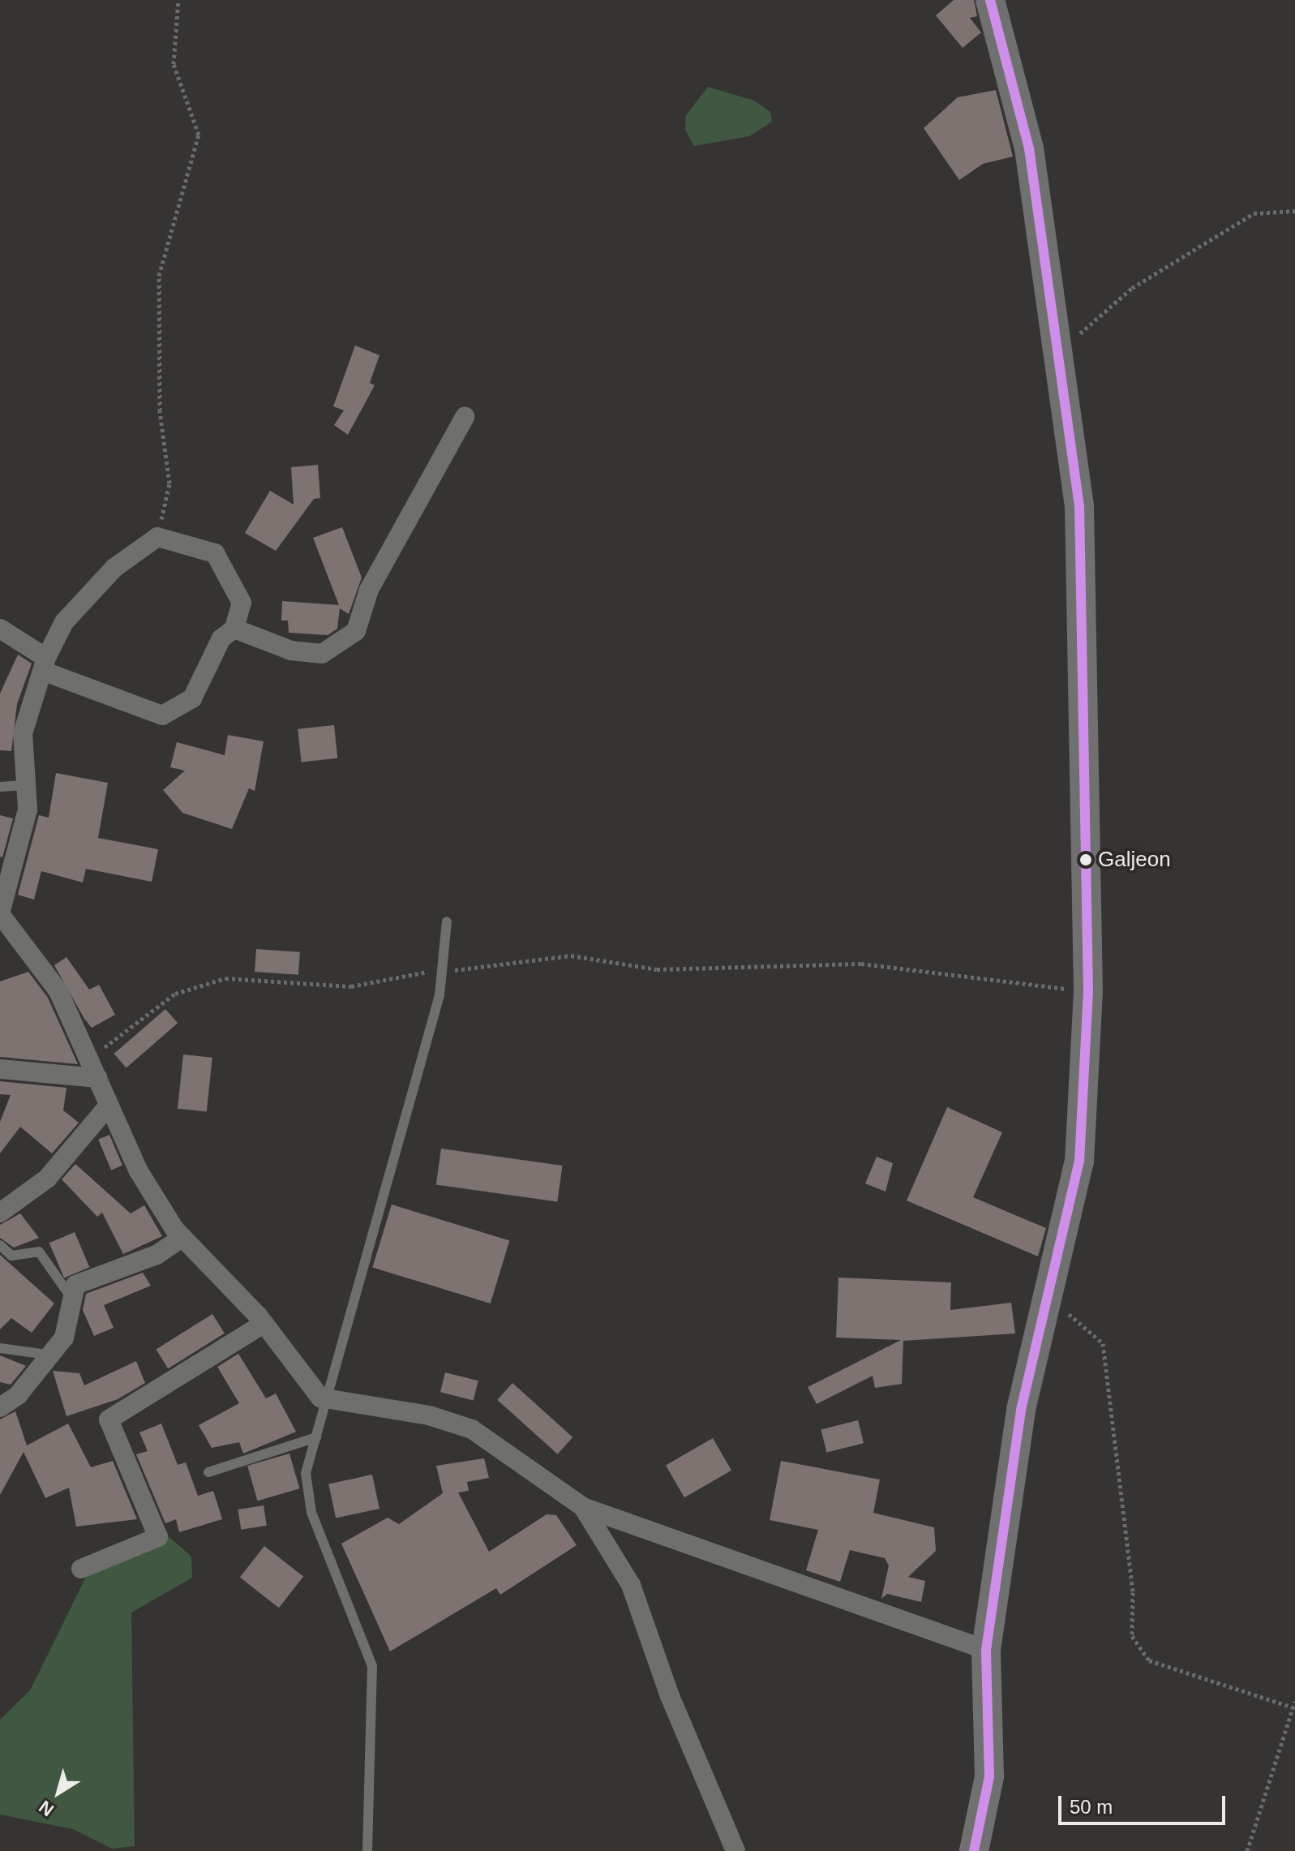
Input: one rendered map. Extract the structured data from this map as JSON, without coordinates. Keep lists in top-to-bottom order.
{
  "places": ["Galjeon"],
  "scale_bar": "50 m",
  "north": "bottom left"
}
